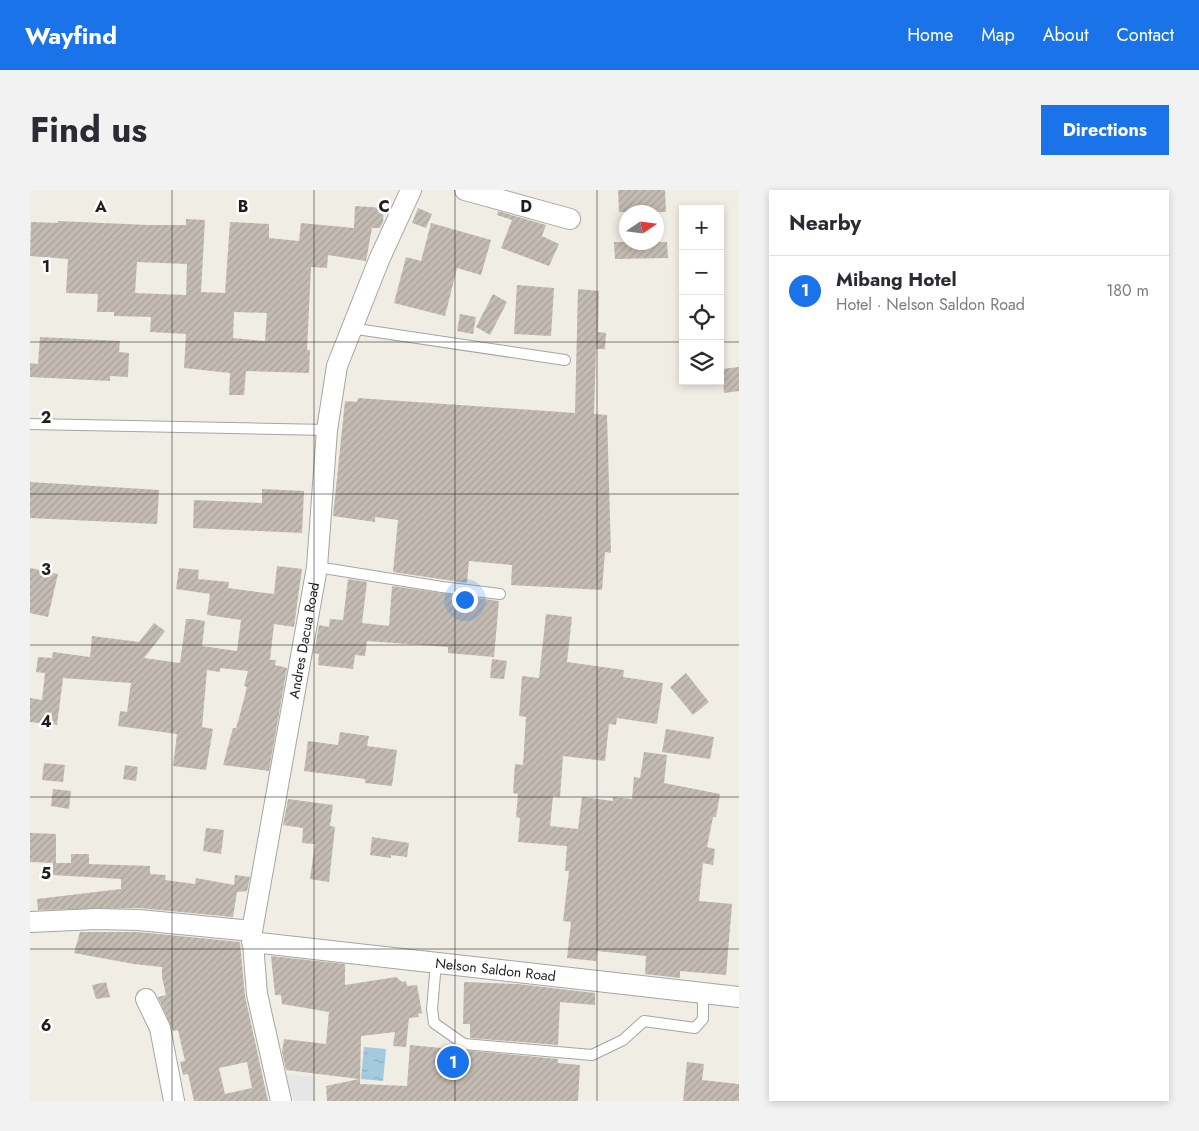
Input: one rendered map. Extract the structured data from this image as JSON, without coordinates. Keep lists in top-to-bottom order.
{
  "streets": {
    "street": ["Andres Dacua Road", "Nelson Saldon Road"]
  },
  "crossings": [
    ["Andres Dacua Road", "Nelson Saldon Road"]
  ],
  "north": "right",
  "page": {
    "header": "Wayfind",
    "nav": [
      "Home",
      "Map",
      "About",
      "Contact"
    ],
    "title": "Find us",
    "buttons": "Directions",
    "heading": "Nearby",
    "map_buttons": ["+", "−"],
    "list": [
      {
        "mark": "1",
        "name": "Mibang Hotel",
        "note": "Hotel · Nelson Saldon Road",
        "value": "180 m"
      }
    ],
    "pins": "1"
  },
  "grid": {
    "columns": [
      "A",
      "B",
      "C",
      "D"
    ],
    "rows": [
      "1",
      "2",
      "3",
      "4",
      "5",
      "6"
    ]
  }
}
